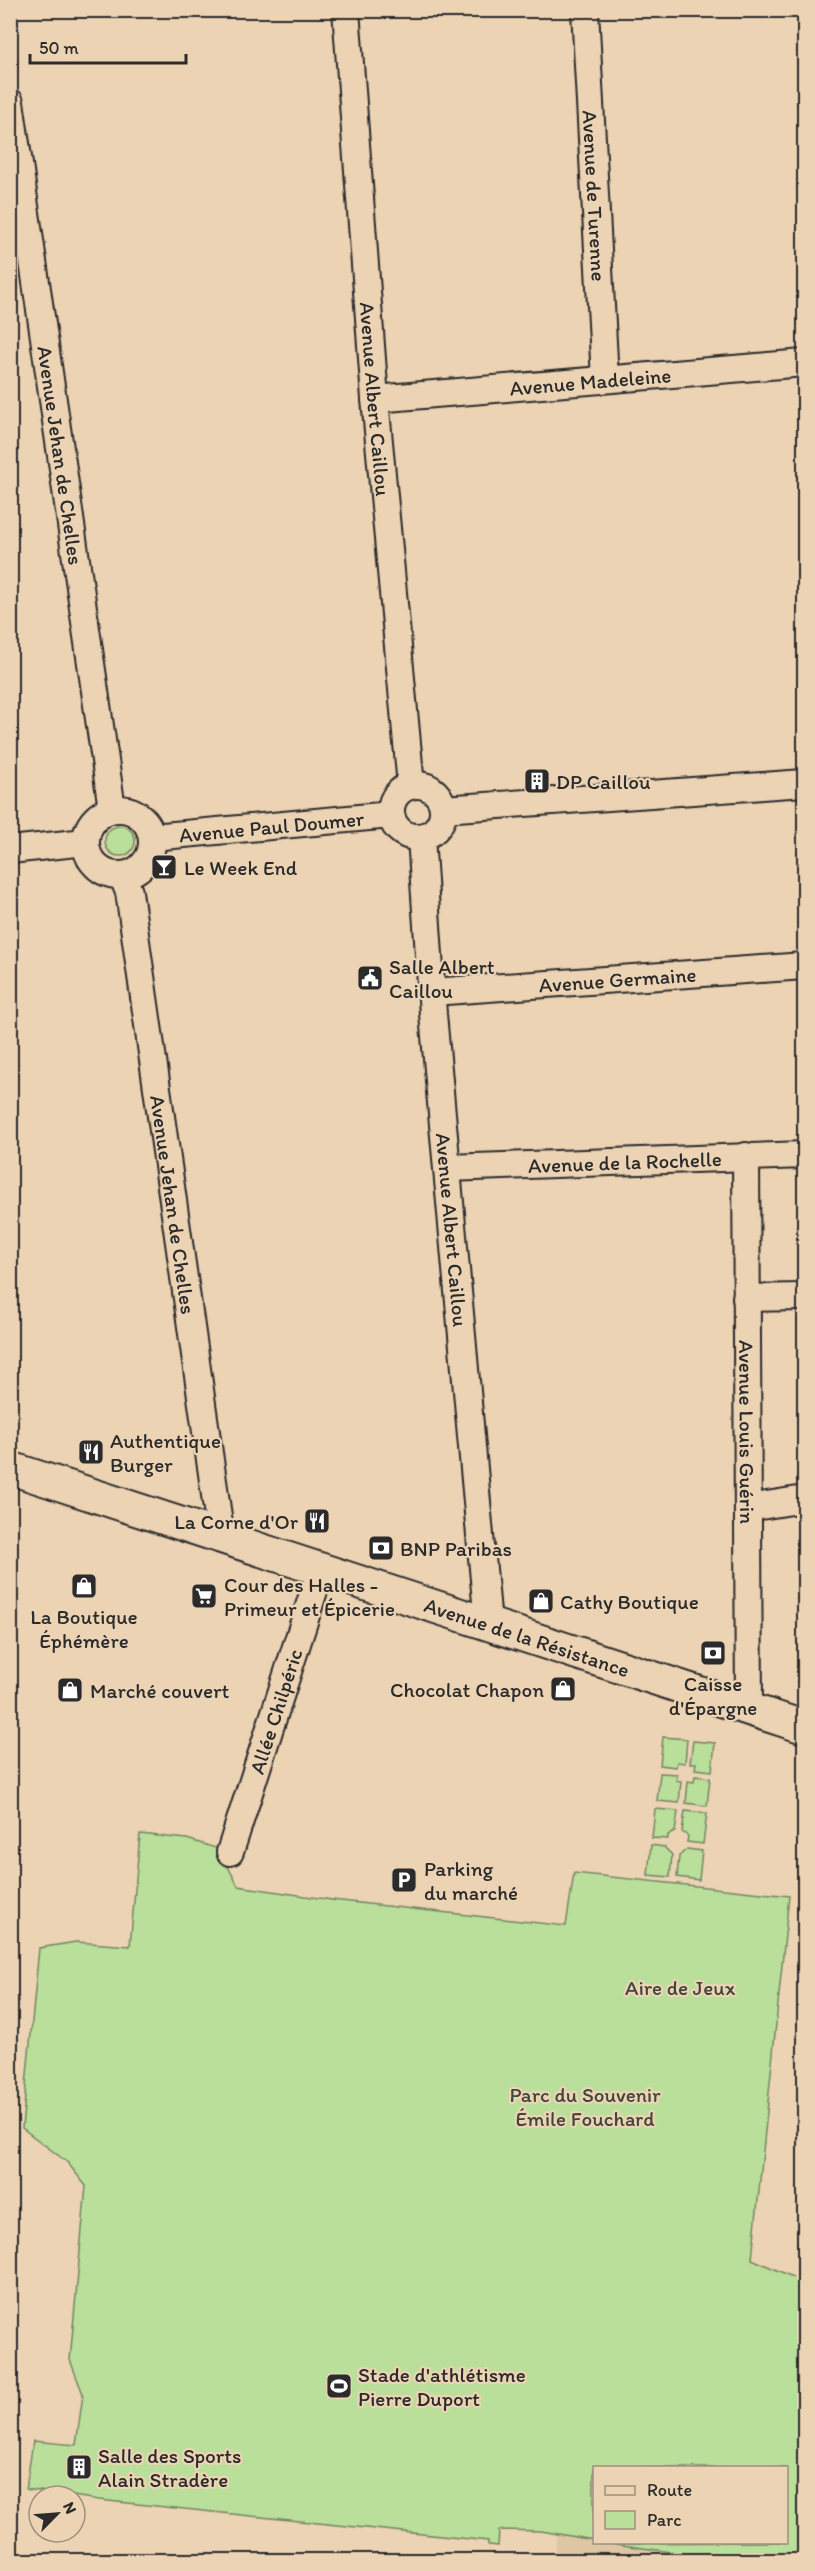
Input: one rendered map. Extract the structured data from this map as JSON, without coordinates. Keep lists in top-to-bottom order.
{
  "streets": {
    "street": [
      "Avenue de Turenne",
      "Avenue Madeleine",
      "Avenue Albert Caillou",
      "Avenue Jehan de Chelles",
      "Avenue Paul Doumer",
      "Avenue Germaine",
      "Avenue de la Rochelle",
      "Avenue Louis Guérin",
      "Avenue de la Résistance",
      "Allée Chilpéric"
    ]
  },
  "crossings": [
    ["Avenue de Turenne", "Avenue Madeleine"],
    ["Avenue Madeleine", "Avenue Albert Caillou"],
    ["Avenue Albert Caillou", "Avenue Paul Doumer"],
    ["Avenue Albert Caillou", "Avenue Germaine"],
    ["Avenue Albert Caillou", "Avenue de la Rochelle"],
    ["Avenue Albert Caillou", "Avenue de la Résistance"],
    ["Avenue Jehan de Chelles", "Avenue Paul Doumer"],
    ["Avenue Jehan de Chelles", "Avenue de la Résistance"],
    ["Avenue de la Rochelle", "Avenue Louis Guérin"],
    ["Avenue Louis Guérin", "Avenue de la Résistance"],
    ["Avenue de la Résistance", "Allée Chilpéric"]
  ],
  "parks": ["Aire de Jeux", "Parc du Souvenir Émile Fouchard"],
  "places": {
    "building": ["DP Caillou", "Salle des Sports Alain Stradère"],
    "bar": ["Le Week End"],
    "public building": ["Salle Albert Caillou"],
    "restaurant": ["Authentique Burger", "La Corne d'Or"],
    "bank": ["BNP Paribas", "Caisse d'Épargne"],
    "shop": [
      "La Boutique Éphémère",
      "Cathy Boutique",
      "Chocolat Chapon",
      "Marché couvert"
    ],
    "supermarket": ["Cour des Halles - Primeur et Épicerie"],
    "parking": ["Parking du marché"],
    "sports": ["Stade d'athlétisme Pierre Duport"]
  },
  "legend": ["Route", "Parc"],
  "scale_bar": "50 m",
  "north": "top right"
}
